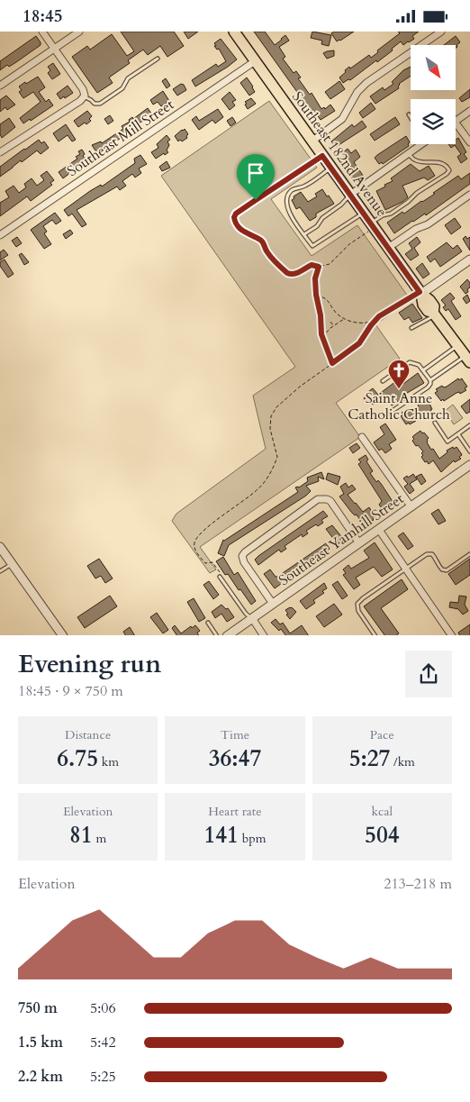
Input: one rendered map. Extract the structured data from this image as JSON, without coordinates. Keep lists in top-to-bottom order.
{
  "streets": {
    "main road": ["Southeast 182nd Avenue"],
    "street": ["Southeast Mill Street", "Southeast Yamhill Street"]
  },
  "crossings": [
    ["Southeast Mill Street", "Southeast 182nd Avenue"]
  ],
  "places": {
    "church": ["Saint Anne Catholic Church"]
  },
  "north": "bottom right",
  "page": {
    "status": "18:45",
    "heading": ["Evening run", "18:45 · 9 × 750 m"],
    "stats": [
      ["Distance", "6.75 km"],
      ["Time", "36:47"],
      ["Pace", "5:27 /km"],
      ["Elevation", "81 m"],
      ["Heart rate", "141 bpm"],
      ["kcal", "504"]
    ],
    "chart": ["Elevation", "213–218 m"],
    "list": [
      {
        "name": "750 m",
        "note": "5:06"
      },
      {
        "name": "1.5 km",
        "note": "5:42"
      },
      {
        "name": "2.2 km",
        "note": "5:25"
      }
    ]
  }
}
